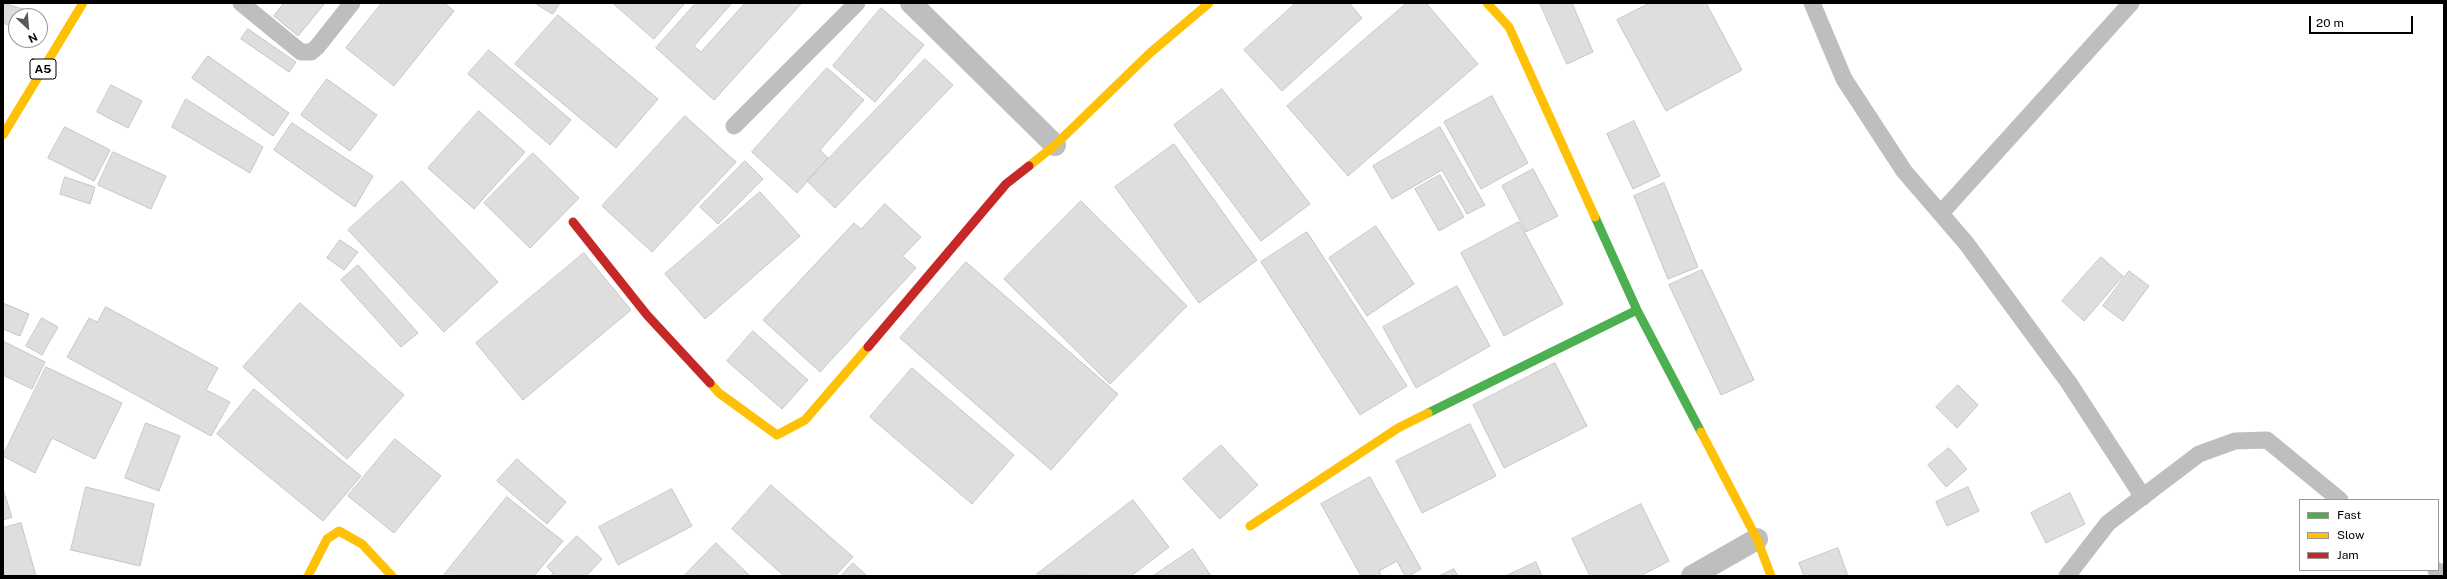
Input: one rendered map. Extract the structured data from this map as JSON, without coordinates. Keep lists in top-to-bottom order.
{
  "streets": {
    "main road": ["A5"]
  },
  "legend": ["Fast", "Slow", "Jam"],
  "scale_bar": "20 m",
  "north": "bottom right"
}
